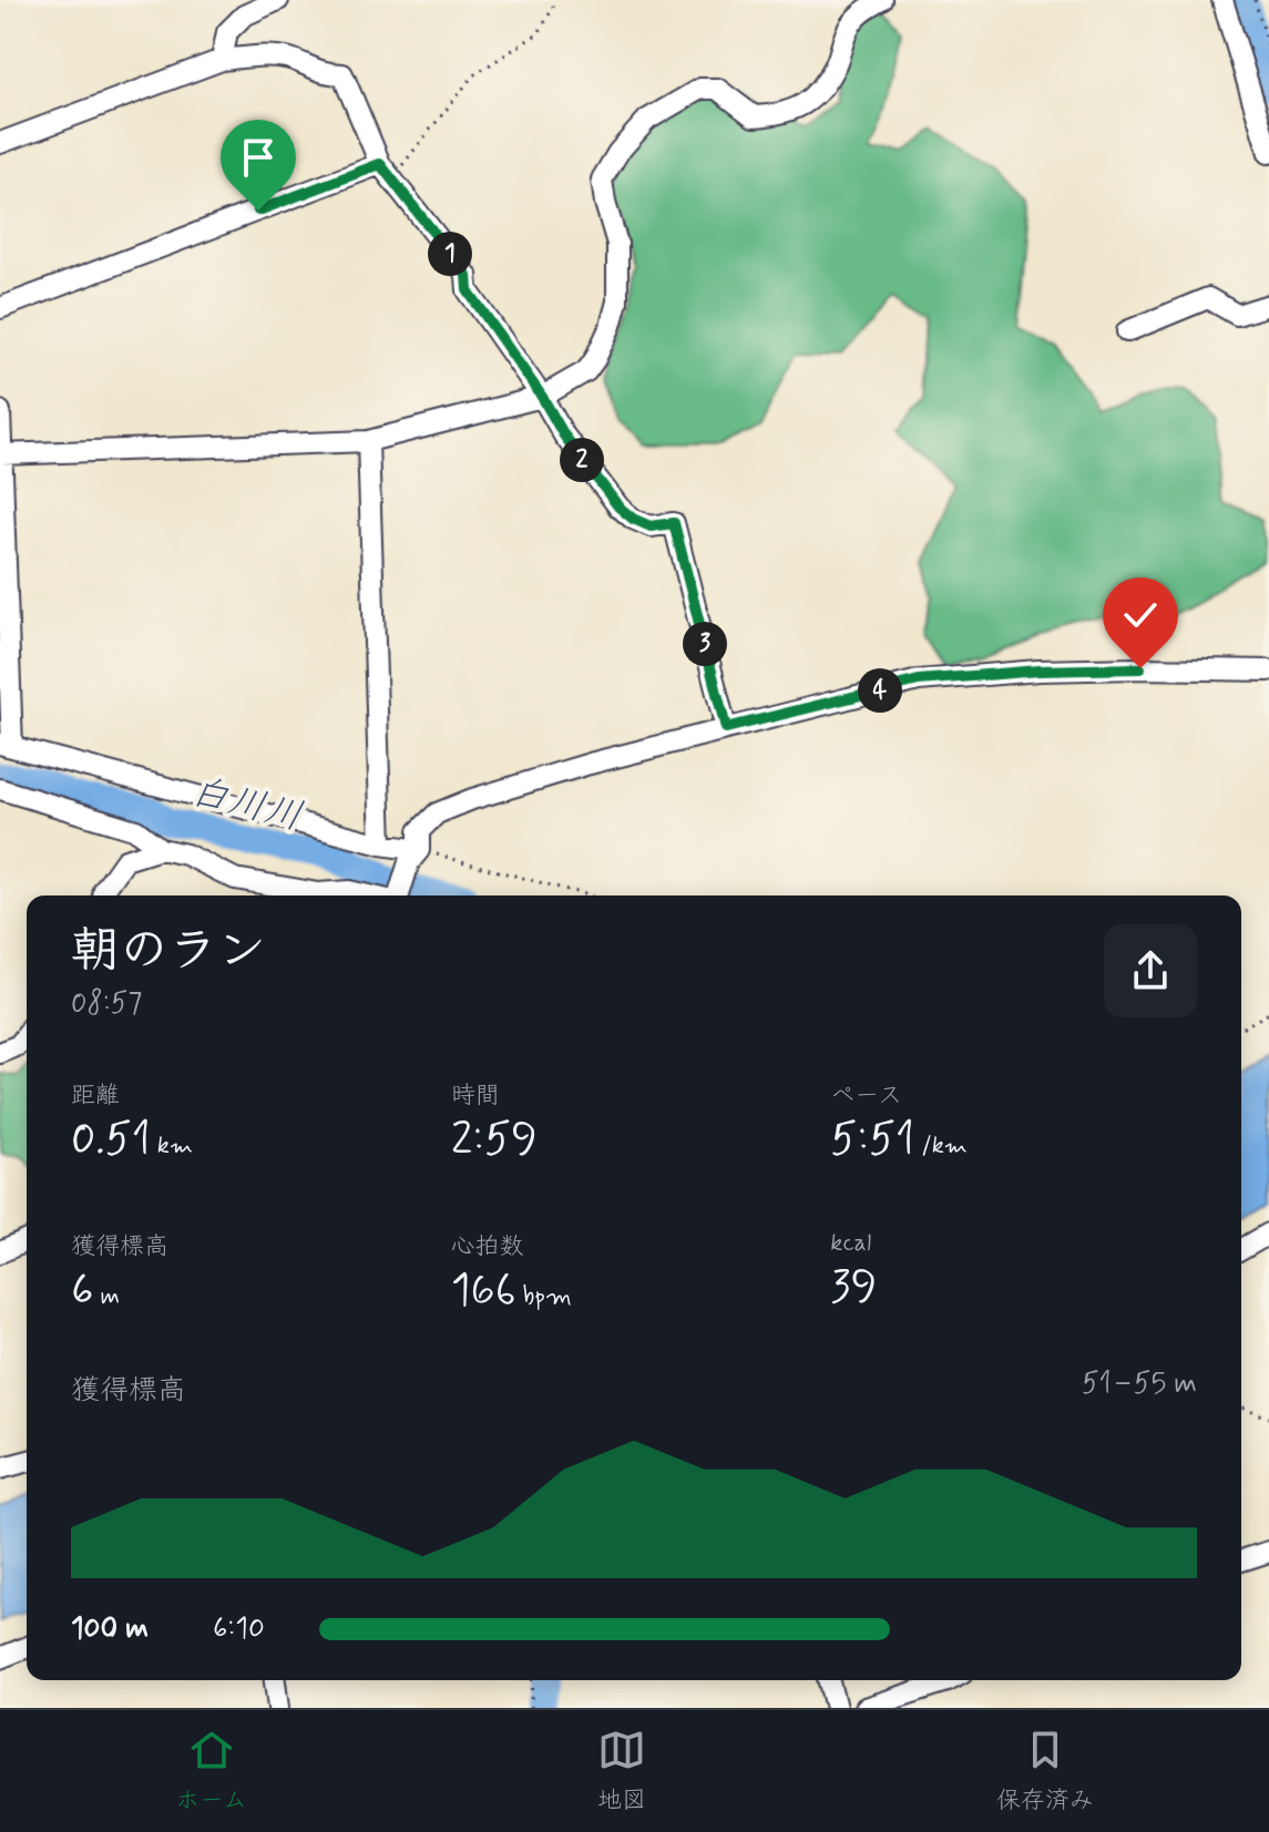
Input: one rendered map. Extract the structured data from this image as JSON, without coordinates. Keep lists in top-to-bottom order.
{
  "water": ["白川川"],
  "page": {
    "pins": [
      "1",
      "2",
      "3",
      "4"
    ],
    "heading": ["朝のラン", "08:57"],
    "stats": [
      ["距離", "0.51 km"],
      ["時間", "2:59"],
      ["ペース", "5:51 /km"],
      ["獲得標高", "6 m"],
      ["心拍数", "166 bpm"],
      ["kcal", "39"]
    ],
    "chart": ["獲得標高", "51–55 m"],
    "list": [
      {
        "name": "100 m",
        "note": "6:10"
      }
    ],
    "tabs": ["ホーム", "地図", "保存済み"]
  }
}
